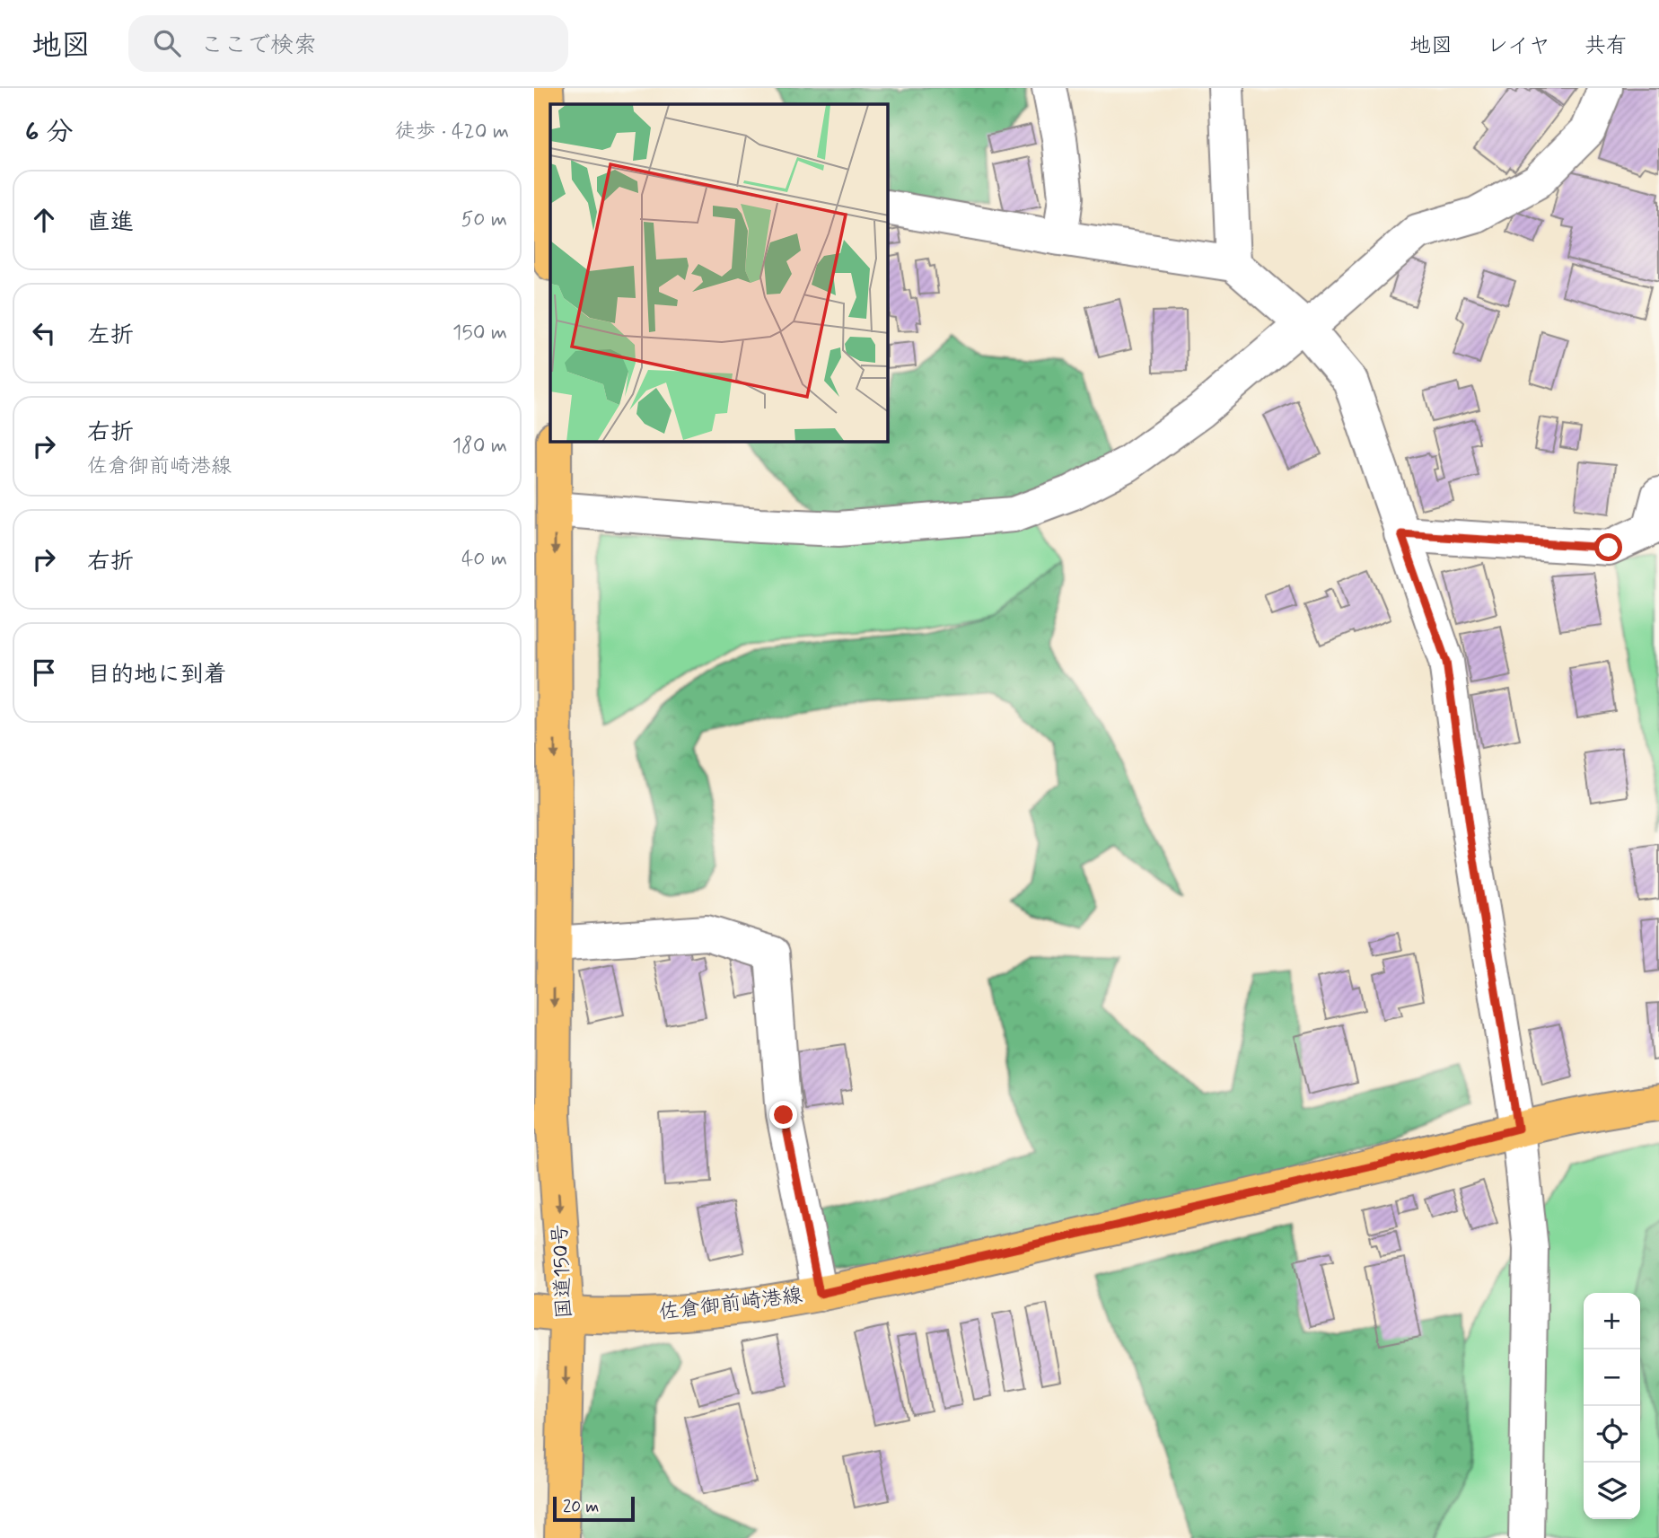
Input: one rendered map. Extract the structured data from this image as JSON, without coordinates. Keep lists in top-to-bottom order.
{
  "streets": {
    "main road": ["国道150号", "佐倉御前崎港線"]
  },
  "crossings": [
    ["国道150号", "佐倉御前崎港線"]
  ],
  "one_way": ["国道150号"],
  "scale_bar": "20 m",
  "page": {
    "header": "地図",
    "search": "ここで検索",
    "nav": ["地図", "レイヤ", "共有"],
    "heading": ["6 分", "徒歩 · 420 m"],
    "list": [
      ["直進", "50 m"],
      ["左折", "150 m"],
      ["右折", "佐倉御前崎港線", "180 m"],
      ["右折", "40 m"],
      "目的地に到着"
    ],
    "map_buttons": ["+", "−"],
    "scale": "20 m"
  }
}
